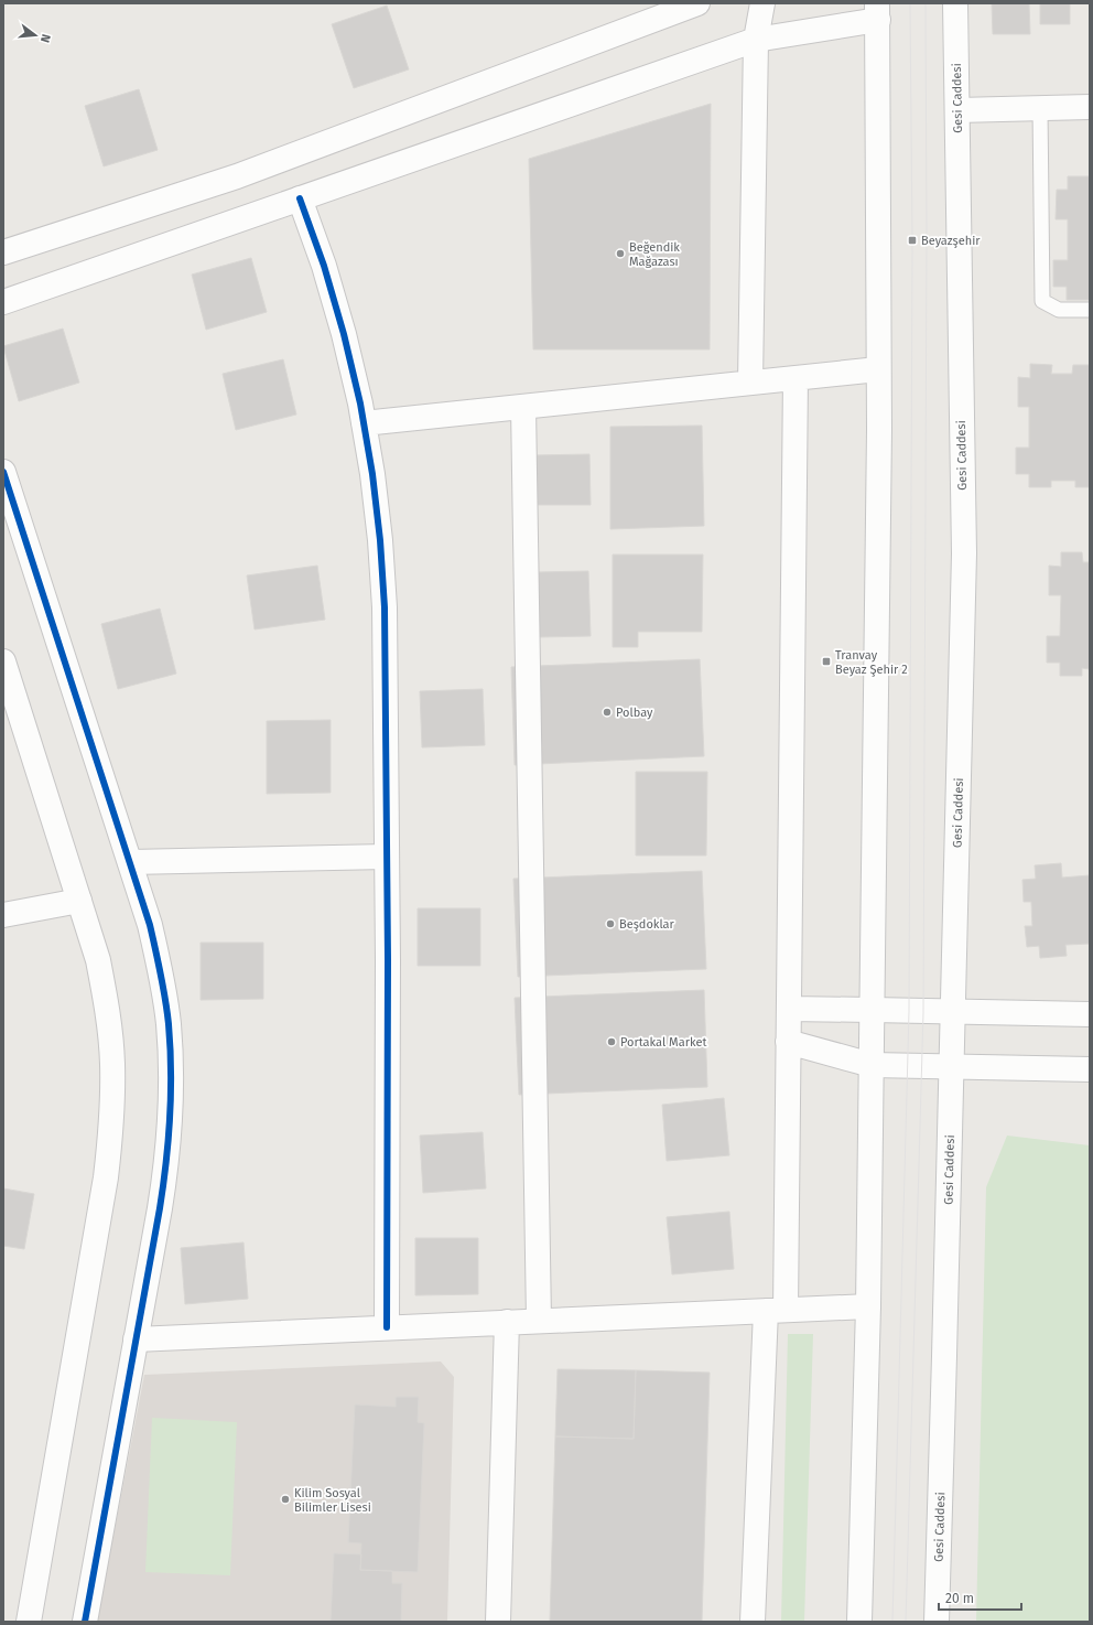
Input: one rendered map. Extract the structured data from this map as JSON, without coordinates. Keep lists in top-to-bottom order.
{
  "streets": {
    "street": ["Gesi Caddesi"]
  },
  "places": {
    "transit": ["Beyazşehir", "Tranvay Beyaz Şehir 2"],
    "other": [
      "Beğendik Mağazası",
      "Polbay",
      "Beşdoklar",
      "Portakal Market",
      "Kilim Sosyal Bilimler Lisesi"
    ]
  },
  "scale_bar": "20 m",
  "north": "right"
}
